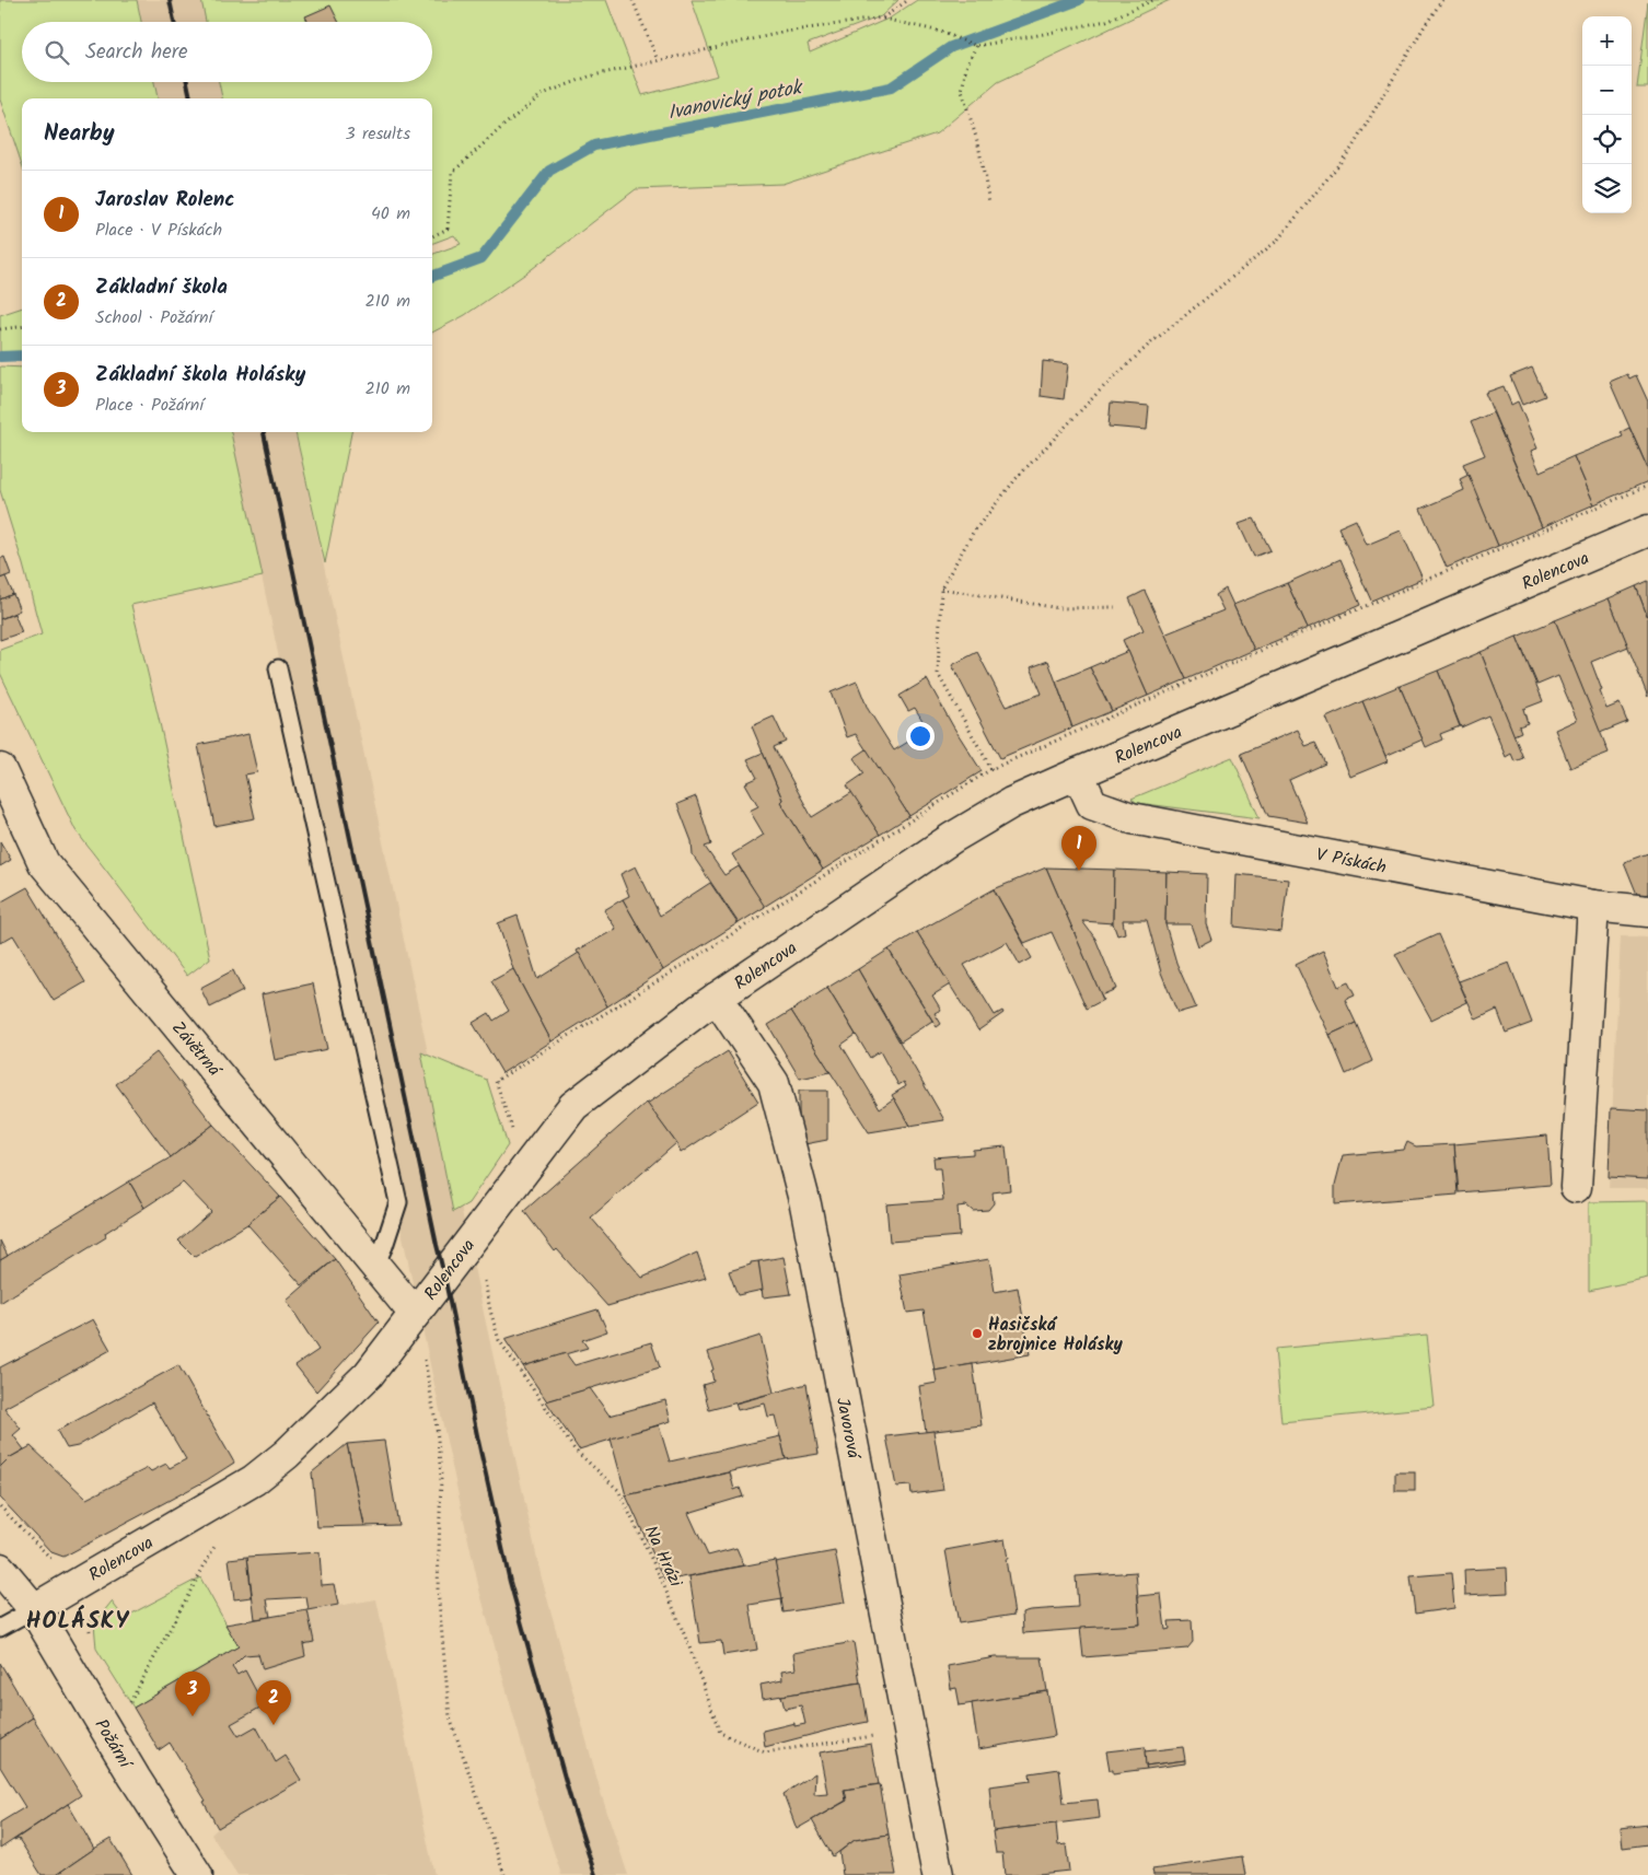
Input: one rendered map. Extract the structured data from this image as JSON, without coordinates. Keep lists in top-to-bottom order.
{
  "streets": {
    "street": [
      "Rolencova",
      "V Pískách",
      "Závětrná",
      "Javorová",
      "Požární"
    ],
    "path": ["Na Hrázi"]
  },
  "crossings": [
    ["Rolencova", "V Pískách"],
    ["Rolencova", "Závětrná"],
    ["Rolencova", "Javorová"],
    ["Rolencova", "Na Hrázi"],
    ["Rolencova", "Požární"],
    ["Javorová", "Na Hrázi"]
  ],
  "districts": ["HOLÁSKY"],
  "water": ["Ivanovický potok"],
  "places": ["Hasičská zbrojnice Holásky"],
  "page": {
    "map_buttons": ["+", "−"],
    "search": "Search here",
    "heading": ["Nearby", "3 results"],
    "list": [
      {
        "mark": "1",
        "name": "Jaroslav Rolenc",
        "note": "Place · V Pískách",
        "value": "40 m"
      },
      {
        "mark": "2",
        "name": "Základní škola",
        "note": "School · Požární",
        "value": "210 m"
      },
      {
        "mark": "3",
        "name": "Základní škola Holásky",
        "note": "Place · Požární",
        "value": "210 m"
      }
    ],
    "pins": ["1", "3", "2"]
  }
}
